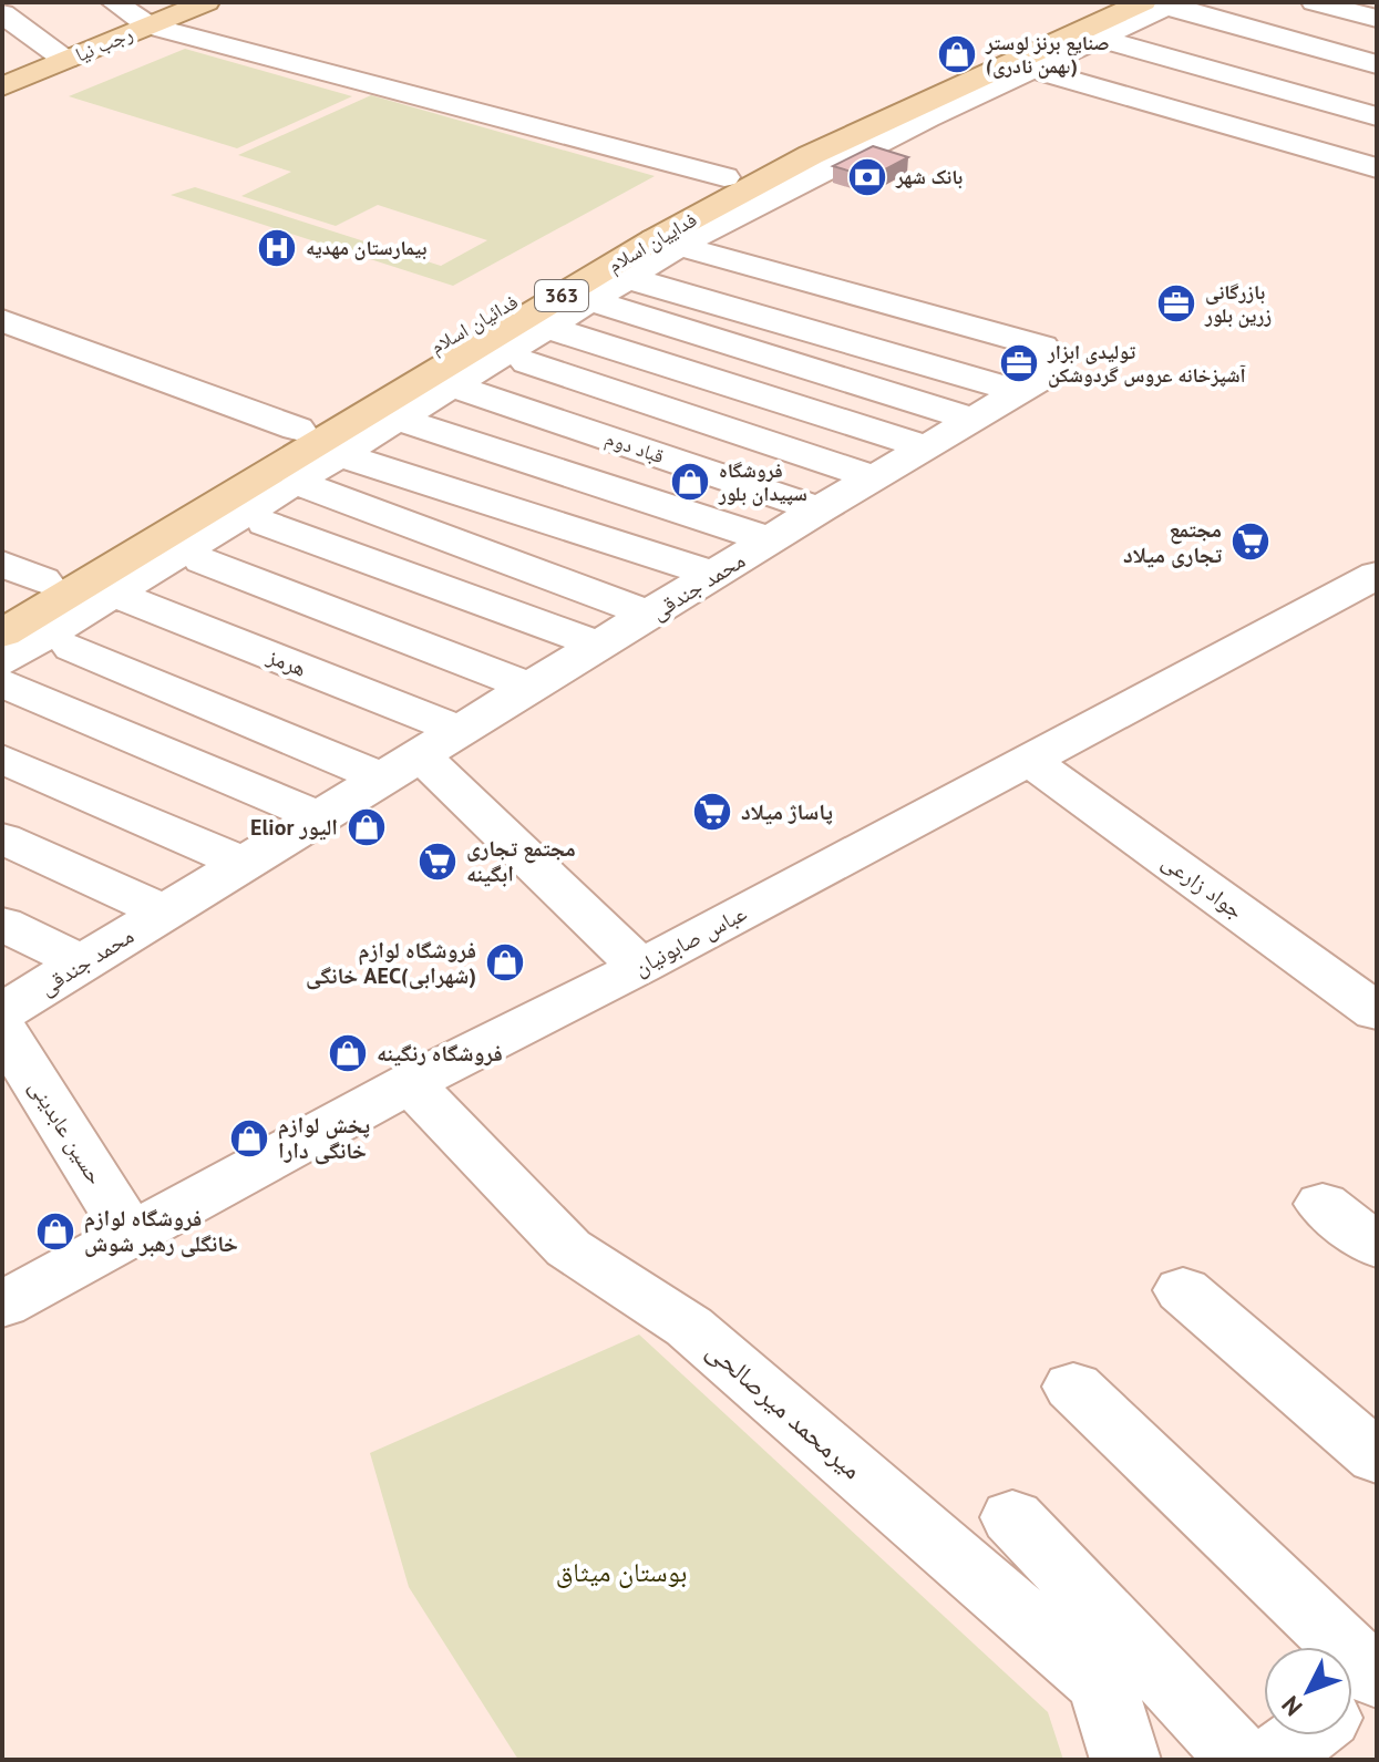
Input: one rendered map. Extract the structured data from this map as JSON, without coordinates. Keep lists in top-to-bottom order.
{
  "streets": {
    "main road": [
      "رجب نیا",
      "فداییان اسلام",
      "363",
      "فدائیان اسلام"
    ],
    "street": [
      "قباد دوم",
      "محمد جندقی",
      "هرمز",
      "جواد زارعی",
      "عباس صابونیان",
      "حسین عابدینی",
      "میرمحمد میرصالحی"
    ]
  },
  "crossings": [
    ["فداییان اسلام", "محمد جندقی"],
    ["قباد دوم", "محمد جندقی"],
    ["محمد جندقی", "هرمز"],
    ["جواد زارعی", "عباس صابونیان"],
    ["عباس صابونیان", "حسین عابدینی"],
    ["عباس صابونیان", "میرمحمد میرصالحی"]
  ],
  "parks": ["بوستان میثاق"],
  "places": {
    "shop": [
      "صنایع برنز لوستر (بهمن نادری)",
      "فروشگاه سپیدان بلور",
      "Elior الیور",
      "فروشگاه‌ لوازم خانگی AEC(شهرابی)",
      "فروشگاه رنگینه",
      "پخش لوازم خانگی دارا",
      "فروشگاه لوازم خانگلی رهبر شوش"
    ],
    "bank": ["بانک شهر"],
    "hospital": ["بیمارستان مهدیه"],
    "office": ["بازرگانی زرین بلور", "تولیدی ابزار آشپزخانه عروس گردوشکن"],
    "supermarket": ["مجتمع تجاری میلاد", "پاساژ میلاد", "مجتمع تجاری ابگینه"]
  },
  "north": "bottom left"
}
